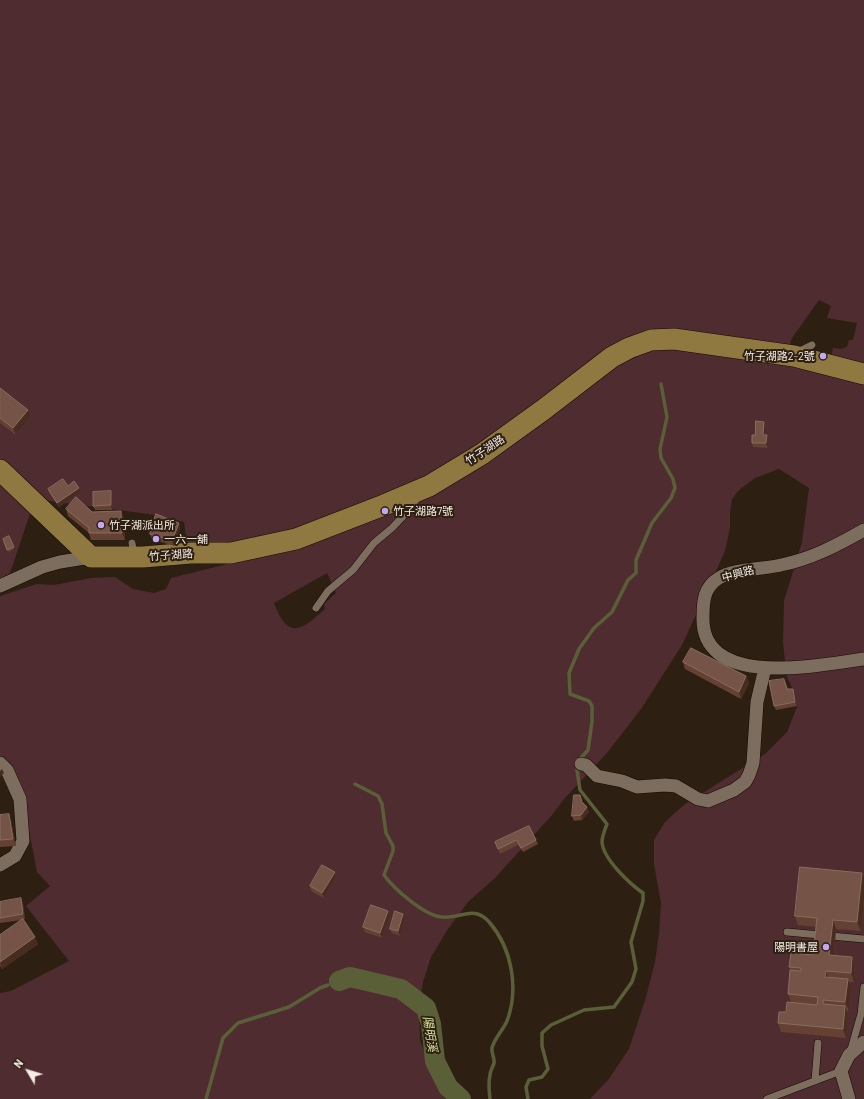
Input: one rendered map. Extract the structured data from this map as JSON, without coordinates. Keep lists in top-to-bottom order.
{
  "streets": {
    "main road": ["竹子湖路"],
    "street": ["中興路"]
  },
  "water": ["陽明溪"],
  "places": [
    "竹子湖路2-2號",
    "竹子湖路7號",
    "竹子湖派出所",
    "一六一舖",
    "陽明書屋"
  ],
  "north": "top left"
}
